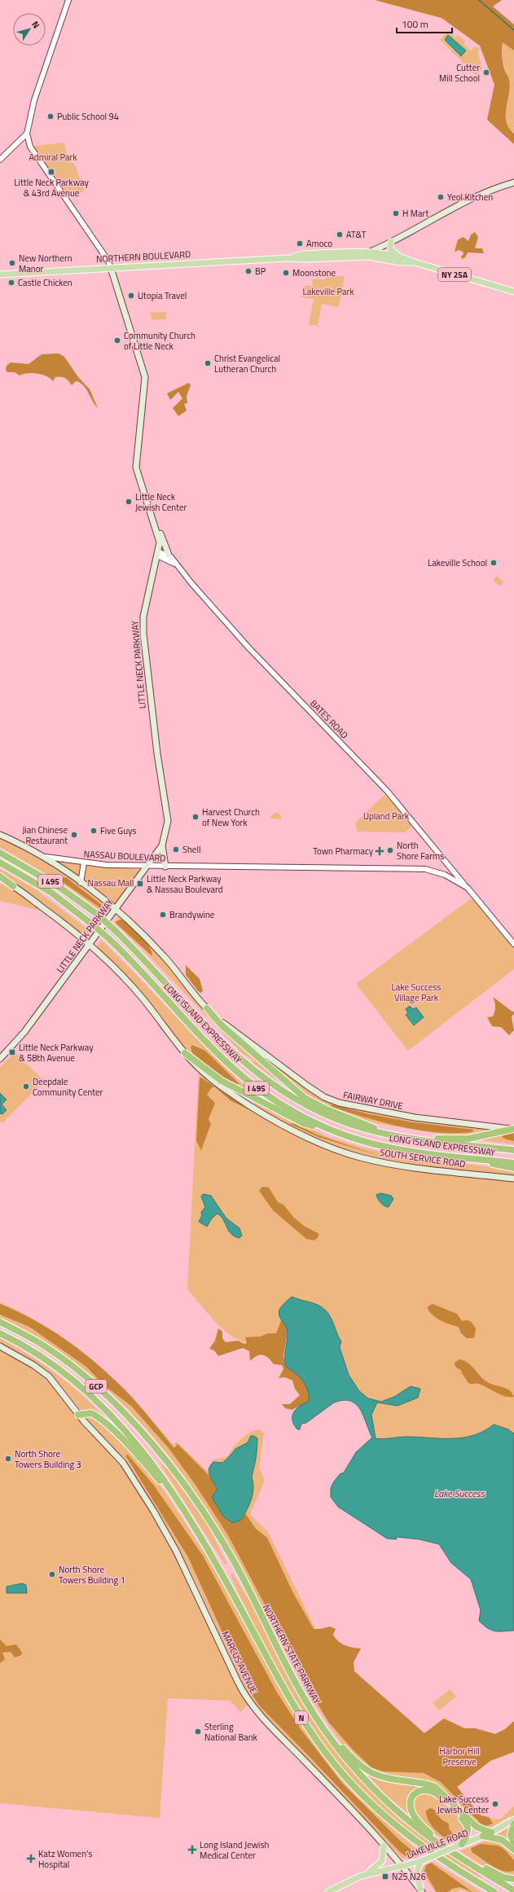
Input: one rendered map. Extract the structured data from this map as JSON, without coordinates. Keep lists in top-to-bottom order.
{
  "streets": {
    "highway": [
      "I 495",
      "LONG ISLAND EXPRESSWAY",
      "GCP",
      "NORTHERN STATE PARKWAY",
      "N"
    ],
    "main road": [
      "NORTHERN BOULEVARD",
      "NY 25A",
      "LITTLE NECK PARKWAY",
      "FAIRWAY DRIVE",
      "SOUTH SERVICE ROAD",
      "MARCUS AVENUE",
      "LAKEVILLE ROAD"
    ],
    "street": ["BATES ROAD", "NASSAU BOULEVARD"]
  },
  "crossings": [
    ["NORTHERN BOULEVARD", "LITTLE NECK PARKWAY"],
    ["LITTLE NECK PARKWAY", "BATES ROAD"],
    ["LITTLE NECK PARKWAY", "NASSAU BOULEVARD"],
    ["LITTLE NECK PARKWAY", "FAIRWAY DRIVE"],
    ["LITTLE NECK PARKWAY", "SOUTH SERVICE ROAD"],
    ["BATES ROAD", "NASSAU BOULEVARD"],
    ["NASSAU BOULEVARD", "FAIRWAY DRIVE"],
    ["GCP", "NORTHERN STATE PARKWAY"],
    ["GCP", "N"],
    ["MARCUS AVENUE", "LAKEVILLE ROAD"]
  ],
  "water": ["Lake Success"],
  "parks": [
    "Admiral Park",
    "Lakeville Park",
    "Upland Park",
    "Nassau Mall",
    "Lake Success Village Park",
    "Harbor Hill Preserve"
  ],
  "places": {
    "other": [
      "Cutter Mill School",
      "Public School 94",
      "Yeol Kitchen",
      "H Mart",
      "AT&T",
      "Amoco",
      "New Northern Manor",
      "BP",
      "Moonstone",
      "Castle Chicken",
      "Utopia Travel",
      "Community Church of Little Neck",
      "Christ Evangelical Lutheran Church",
      "Little Neck Jewish Center",
      "Lakeville School",
      "Harvest Church of New York",
      "Five Guys",
      "Jian Chinese Restaurant",
      "Shell",
      "North Shore Farms",
      "Brandywine",
      "Deepdale Community Center",
      "North Shore Towers Building 3",
      "North Shore Towers Building 1",
      "Sterling National Bank",
      "Lake Success Jewish Center"
    ],
    "transit": [
      "Little Neck Parkway & 43rd Avenue",
      "Little Neck Parkway & Nassau Boulevard",
      "Little Neck Parkway & 58th Avenue",
      "N25 N26"
    ],
    "health": ["Town Pharmacy", "Long Island Jewish Medical Center", "Katz Women's Hospital"]
  },
  "scale_bar": "100 m",
  "north": "top right"
}
